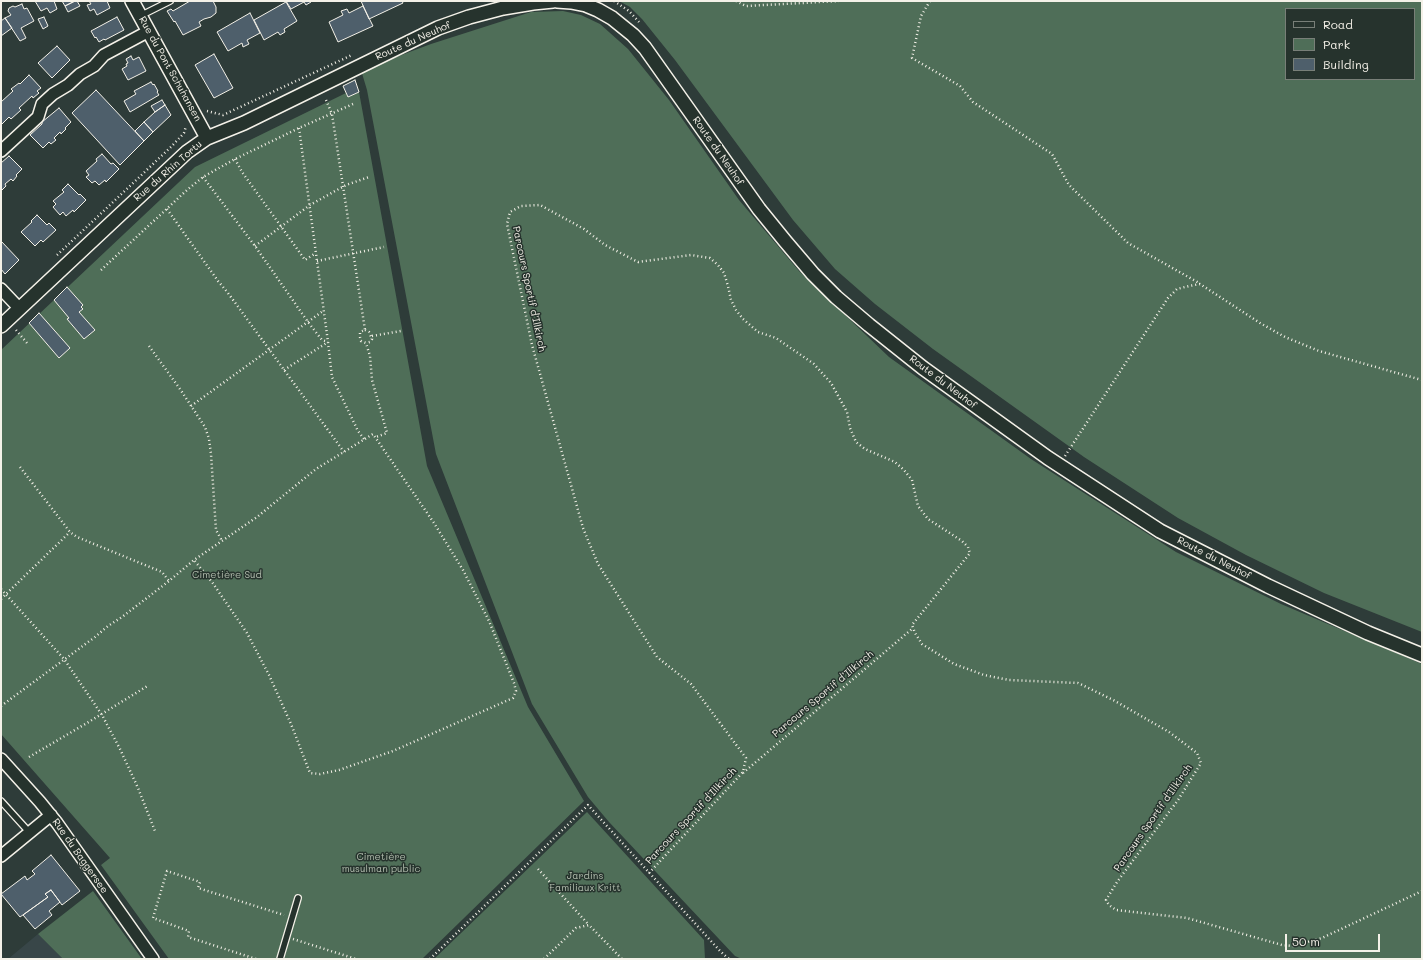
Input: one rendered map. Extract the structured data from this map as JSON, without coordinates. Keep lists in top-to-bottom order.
{
  "streets": {
    "street": [
      "Route du Neuhof",
      "Rue du Pont Schuhansen",
      "Rue du Rhin Tortu",
      "Rue du Baggersee"
    ],
    "path": ["Parcours Sportif d'Illkirch", "Parcours Sportif d’Illkirch"]
  },
  "crossings": [
    ["Route du Neuhof", "Rue du Rhin Tortu"],
    ["Rue du Pont Schuhansen", "Rue du Rhin Tortu"],
    ["Parcours Sportif d'Illkirch", "Parcours Sportif d’Illkirch"]
  ],
  "parks": ["Cimetière Sud", "Cimetière musulman public", "Jardins Familiaux Kritt"],
  "legend": ["Road", "Park", "Building"],
  "scale_bar": "50 m"
}
